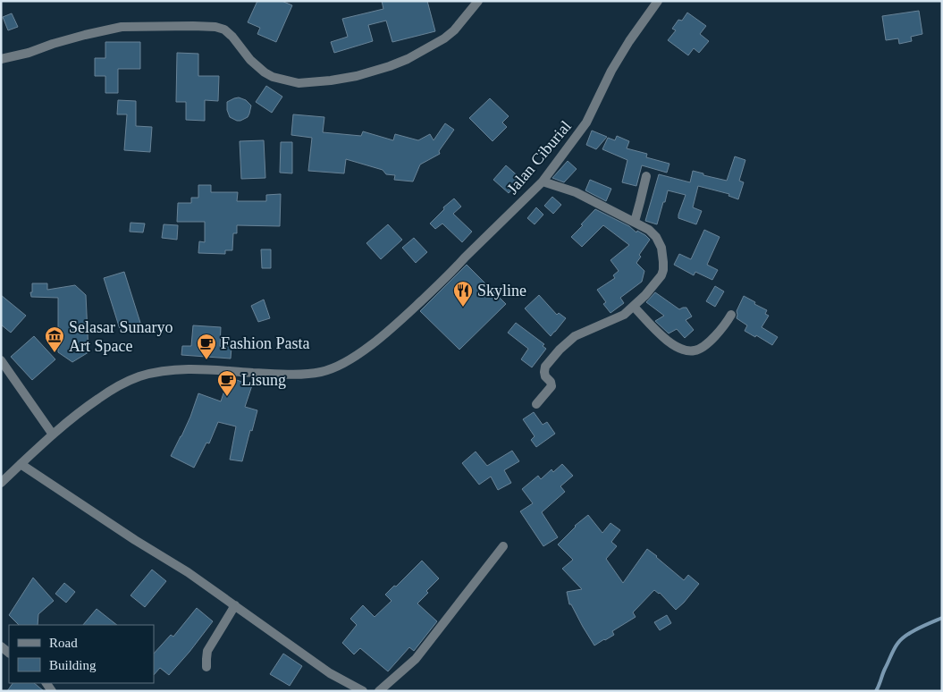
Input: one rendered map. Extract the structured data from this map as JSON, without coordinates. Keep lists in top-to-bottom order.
{
  "streets": {
    "street": ["Jalan Ciburial"]
  },
  "places": {
    "restaurant": ["Skyline"],
    "museum": ["Selasar Sunaryo Art Space"],
    "cafe": ["Fashion Pasta", "Lisung"]
  },
  "legend": ["Road", "Building"]
}
